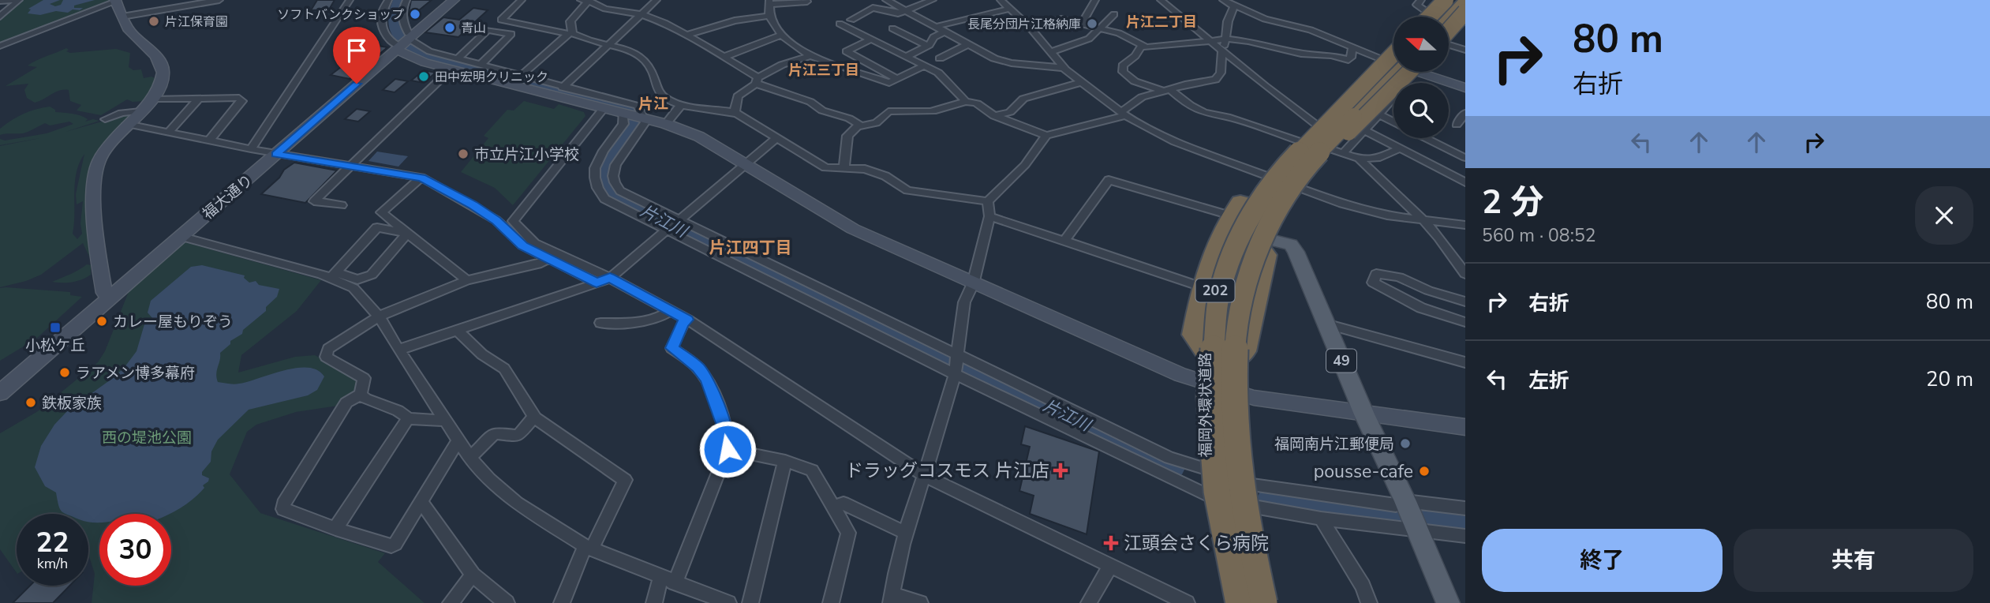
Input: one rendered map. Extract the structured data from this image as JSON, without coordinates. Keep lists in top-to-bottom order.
{
  "streets": {
    "highway": ["202", "福岡外環状道路"],
    "main road": ["49"],
    "street": ["福大通り"]
  },
  "crossings": [
    ["49", "福岡外環状道路"]
  ],
  "districts": [
    "片江二丁目",
    "片江三丁目",
    "片江",
    "片江四丁目"
  ],
  "water": ["片江川"],
  "parks": ["西の堤池公園"],
  "places": {
    "other": [
      "ソフトバンクショップ",
      "片江保育園",
      "長尾分団片江格納庫",
      "青山",
      "田中宏明クリニック",
      "市立片江小学校",
      "カレー屋もりぞう",
      "ラアメン博多幕府",
      "鉄板家族",
      "福岡南片江郵便局",
      "pousse-cafe"
    ],
    "transit": ["小松ケ丘"],
    "health": ["ドラッグコスモス 片江店", "江頭会さくら病院"]
  },
  "north": "left",
  "page": {
    "turn": ["80 m", "右折"],
    "heading": ["2 分", "560 m · 08:52"],
    "list": [
      {
        "name": "右折",
        "value": "80 m"
      },
      {
        "name": "左折",
        "value": "20 m"
      }
    ],
    "speed": "22 km/h",
    "limit": "30",
    "buttons": ["終了", "共有"]
  }
}
